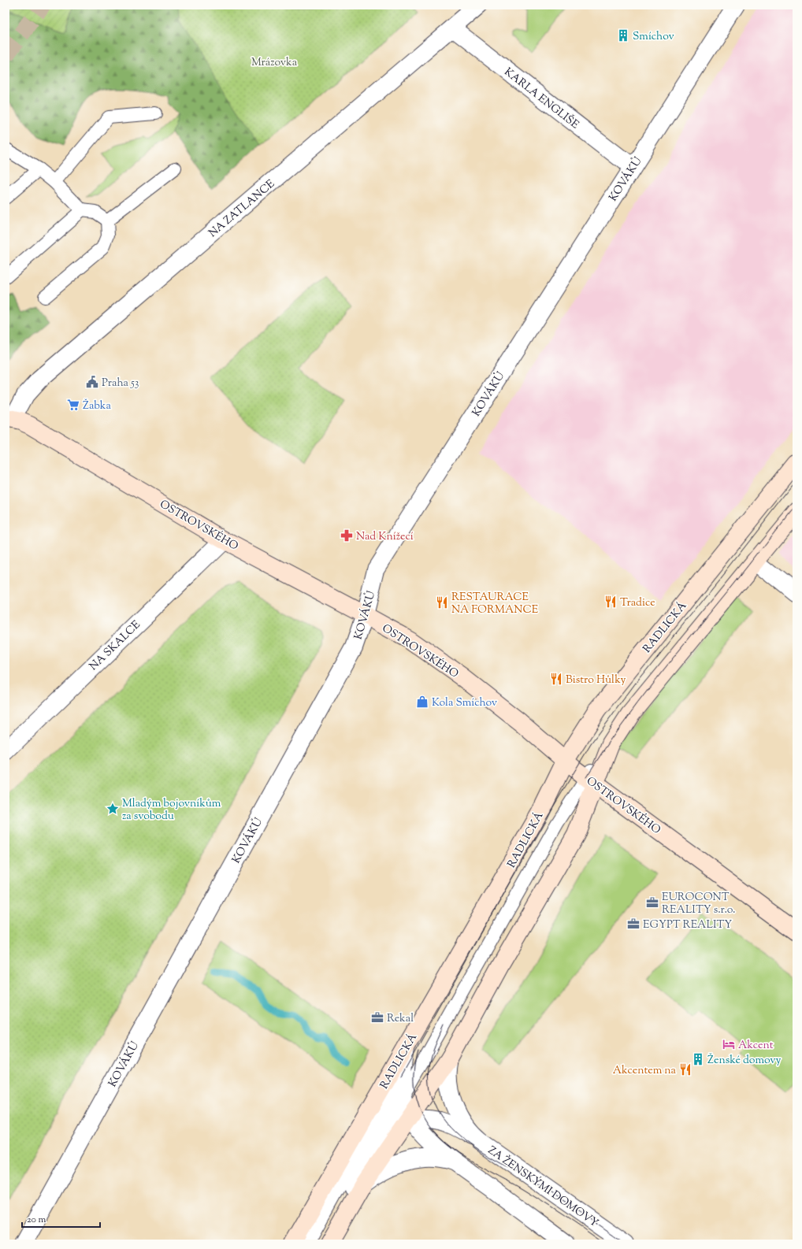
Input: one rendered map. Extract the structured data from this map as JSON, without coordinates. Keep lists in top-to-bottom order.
{
  "streets": {
    "main road": ["OSTROVSKÉHO", "RADLICKÁ"],
    "street": [
      "KARLA ENGLIŠE",
      "KOVÁKŮ",
      "NA ZATLANCE",
      "NA SKALCE",
      "ZA ŽENSKÝMI DOMOVY"
    ]
  },
  "crossings": [
    ["KARLA ENGLIŠE", "KOVÁKŮ"],
    ["KARLA ENGLIŠE", "NA ZATLANCE"],
    ["KOVÁKŮ", "OSTROVSKÉHO"],
    ["NA ZATLANCE", "OSTROVSKÉHO"],
    ["OSTROVSKÉHO", "RADLICKÁ"],
    ["OSTROVSKÉHO", "NA SKALCE"]
  ],
  "parks": ["Mrázovka"],
  "places": {
    "building": ["Smíchov", "Ženské domovy"],
    "public building": ["Praha 53"],
    "supermarket": ["Žabka"],
    "pharmacy": ["Nad Knížecí"],
    "restaurant": [
      "Tradice",
      "RESTAURACE NA FORMANCE",
      "Bistro Hůlky",
      "Akcentem na"
    ],
    "shop": ["Kola Smíchov"],
    "place": ["Mladým bojovníkům za svobodu"],
    "office": ["EUROCONT REALITY s.r.o.", "EGYPT REALITY", "Rekal"],
    "hotel": ["Akcent"]
  },
  "scale_bar": "20 m"
}
